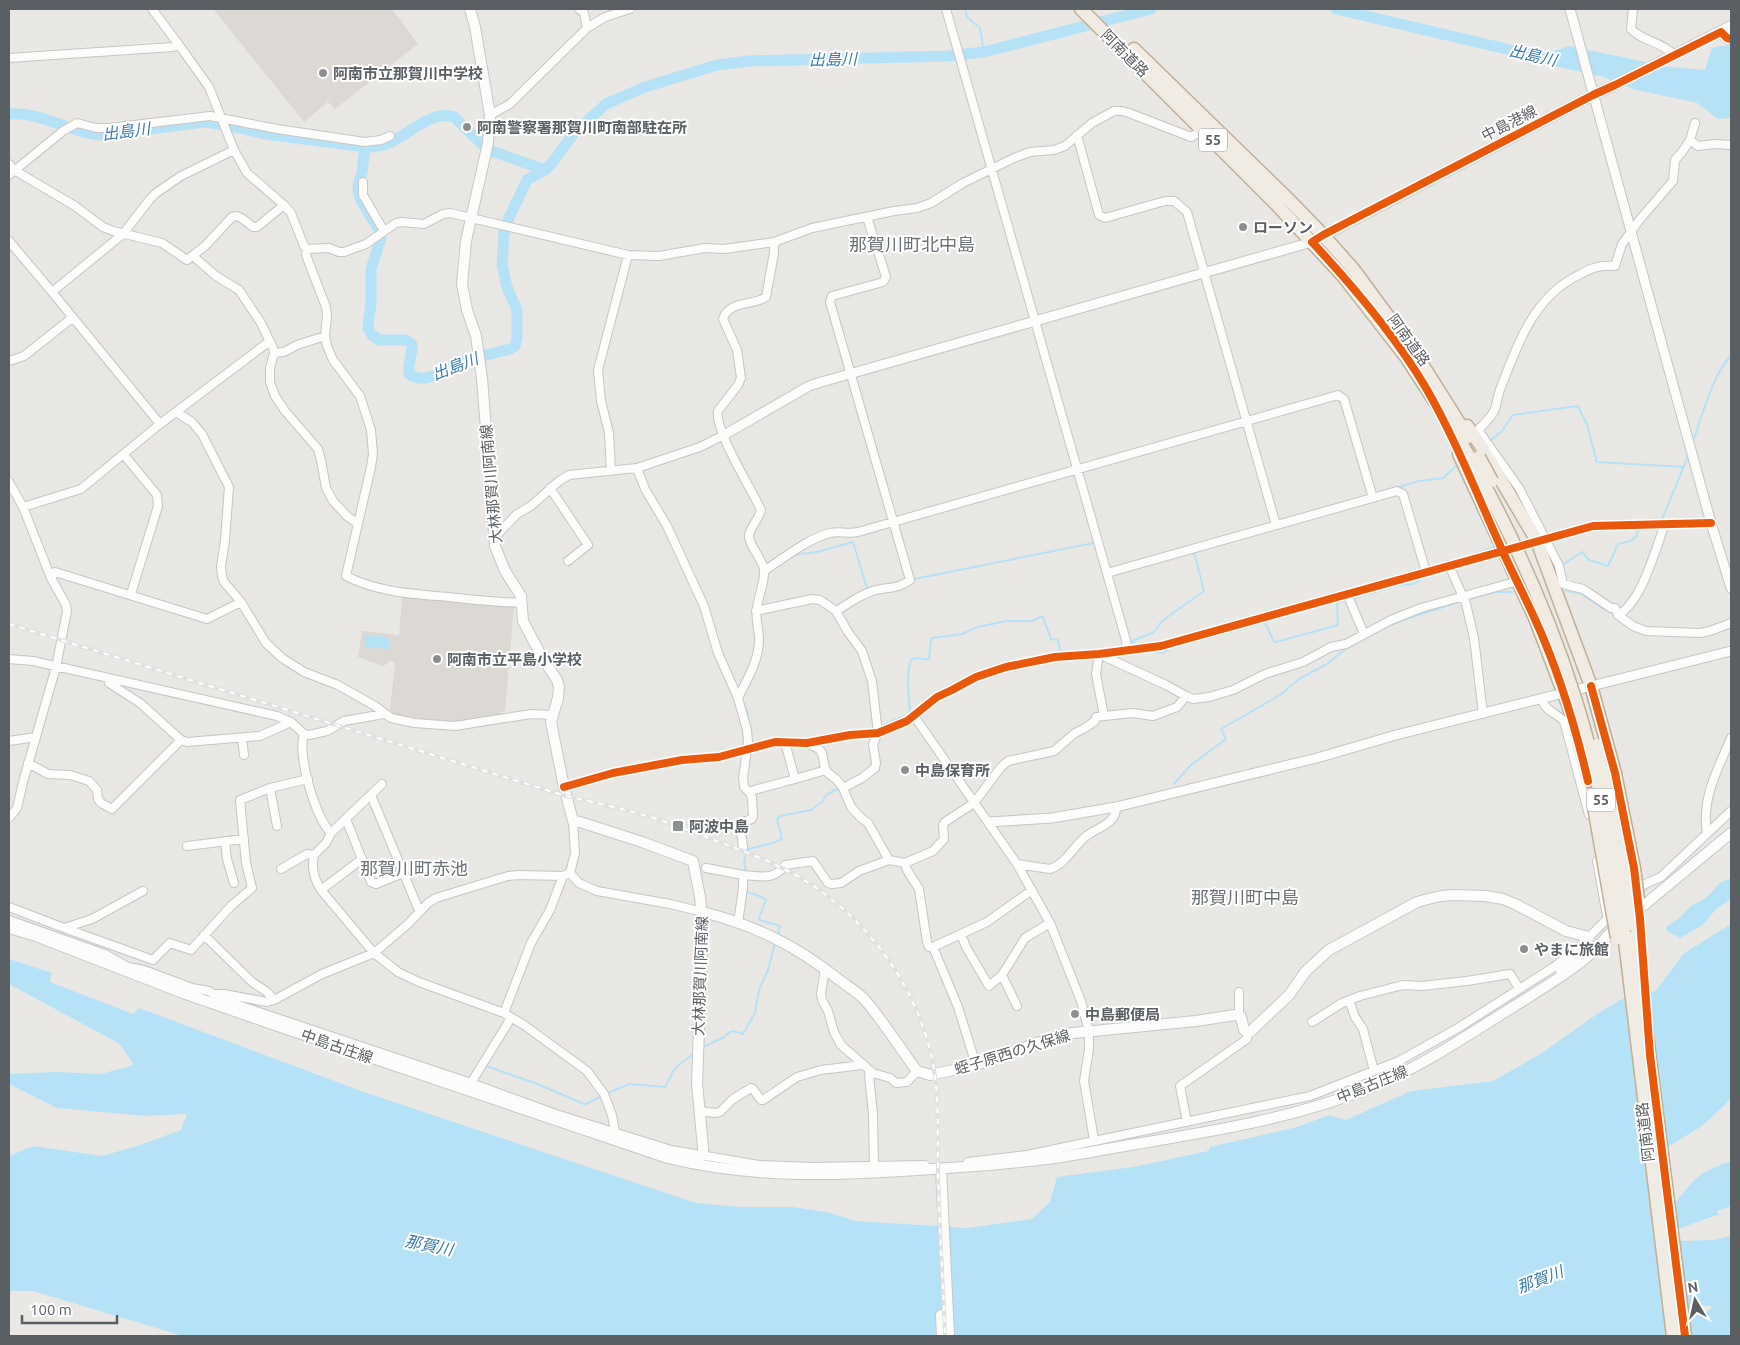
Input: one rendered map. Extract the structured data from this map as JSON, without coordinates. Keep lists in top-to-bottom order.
{
  "streets": {
    "highway": ["阿南道路", "55"],
    "main road": [
      "中島港線",
      "大林那賀川阿南線",
      "中島古庄線",
      "蛭子原西の久保線"
    ]
  },
  "crossings": [
    ["阿南道路", "中島港線"],
    ["阿南道路", "55"]
  ],
  "districts": ["那賀川町北中島", "那賀川町赤池", "那賀川町中島"],
  "water": ["出島川", "那賀川"],
  "places": {
    "other": [
      "阿南市立那賀川中学校",
      "阿南警察署那賀川町南部駐在所",
      "ローソン",
      "阿南市立平島小学校",
      "中島保育所",
      "やまに旅館",
      "中島郵便局"
    ],
    "transit": ["阿波中島"]
  },
  "scale_bar": "100 m",
  "north": "top"
}
